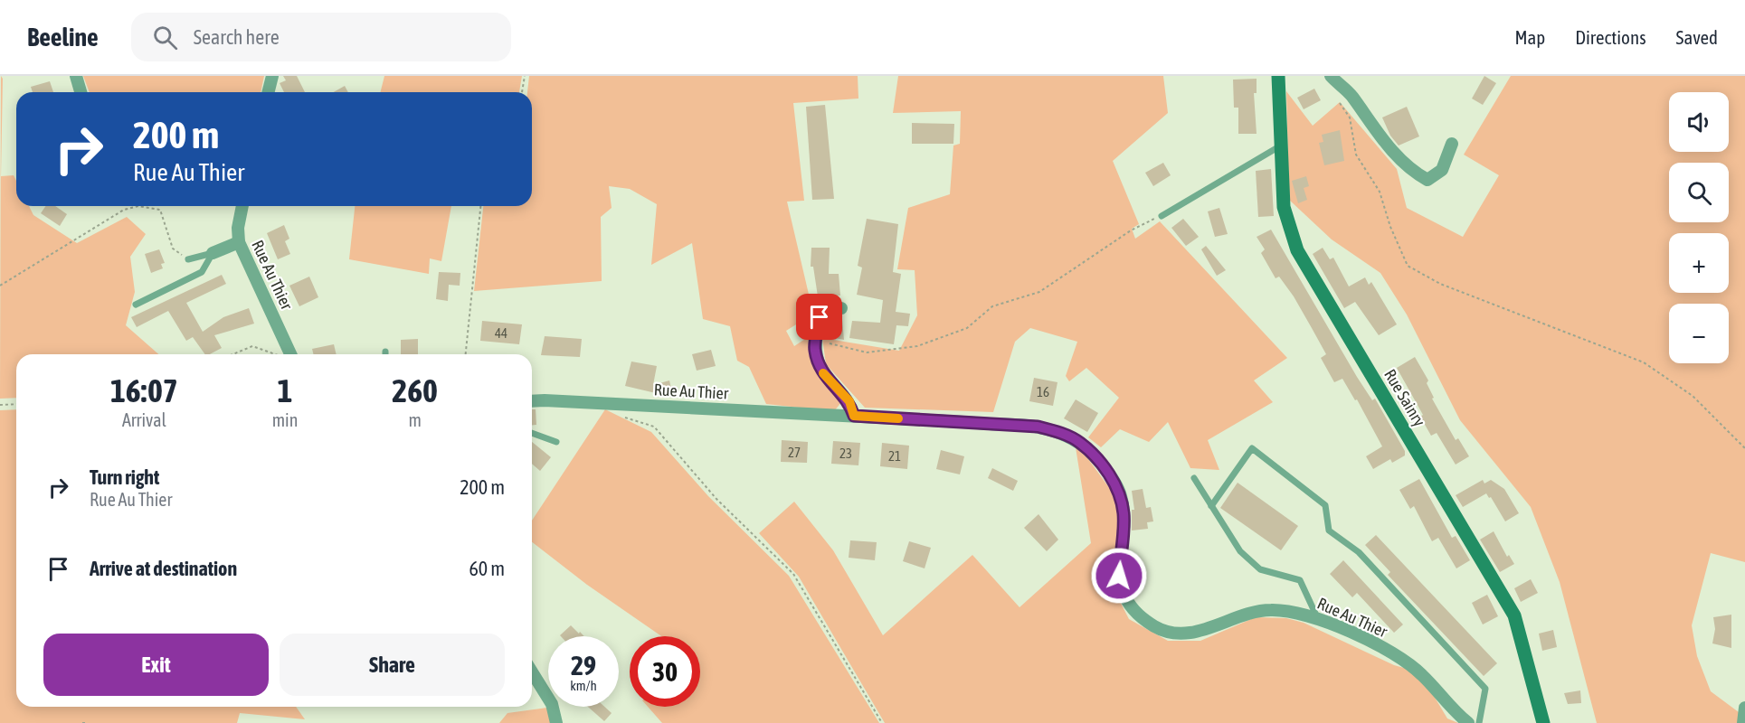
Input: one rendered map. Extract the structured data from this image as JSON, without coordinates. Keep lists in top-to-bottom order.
{
  "streets": {
    "street": ["Rue Au Thier", "Rue Sainry"]
  },
  "house_numbers": [
    "44",
    "16",
    "27",
    "23",
    "21"
  ],
  "page": {
    "header": "Beeline",
    "search": "Search here",
    "nav": ["Map", "Directions", "Saved"],
    "map_buttons": ["+", "−"],
    "turn": ["200 m", "Rue Au Thier"],
    "eta": [
      "16:07",
      "Arrival",
      "1",
      "min",
      "260",
      "m"
    ],
    "list": [
      {
        "name": "Turn right",
        "note": "Rue Au Thier",
        "value": "200 m"
      },
      {
        "name": "Arrive at destination",
        "value": "60 m"
      }
    ],
    "buttons": ["Exit", "Share"],
    "speed": "29 km/h",
    "limit": "30"
  }
}
